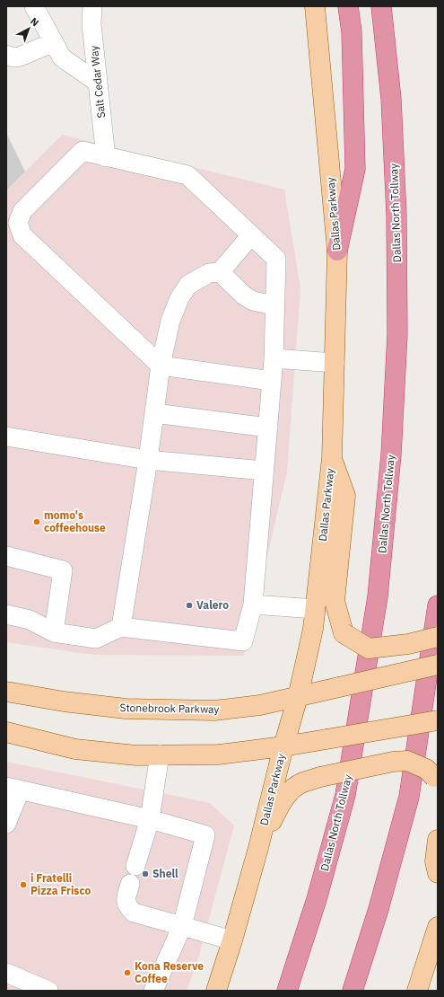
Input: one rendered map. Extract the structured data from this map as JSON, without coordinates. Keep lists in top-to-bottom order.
{
  "streets": {
    "highway": ["Dallas North Tollway"],
    "main road": ["Dallas Parkway", "Stonebrook Parkway"],
    "street": ["Salt Cedar Way"]
  },
  "crossings": [
    ["Dallas Parkway", "Stonebrook Parkway"]
  ],
  "places": [
    "momo's coffeehouse",
    "Valero",
    "Shell",
    "i Fratelli Pizza Frisco",
    "Kona Reserve Coffee"
  ],
  "north": "top right"
}
